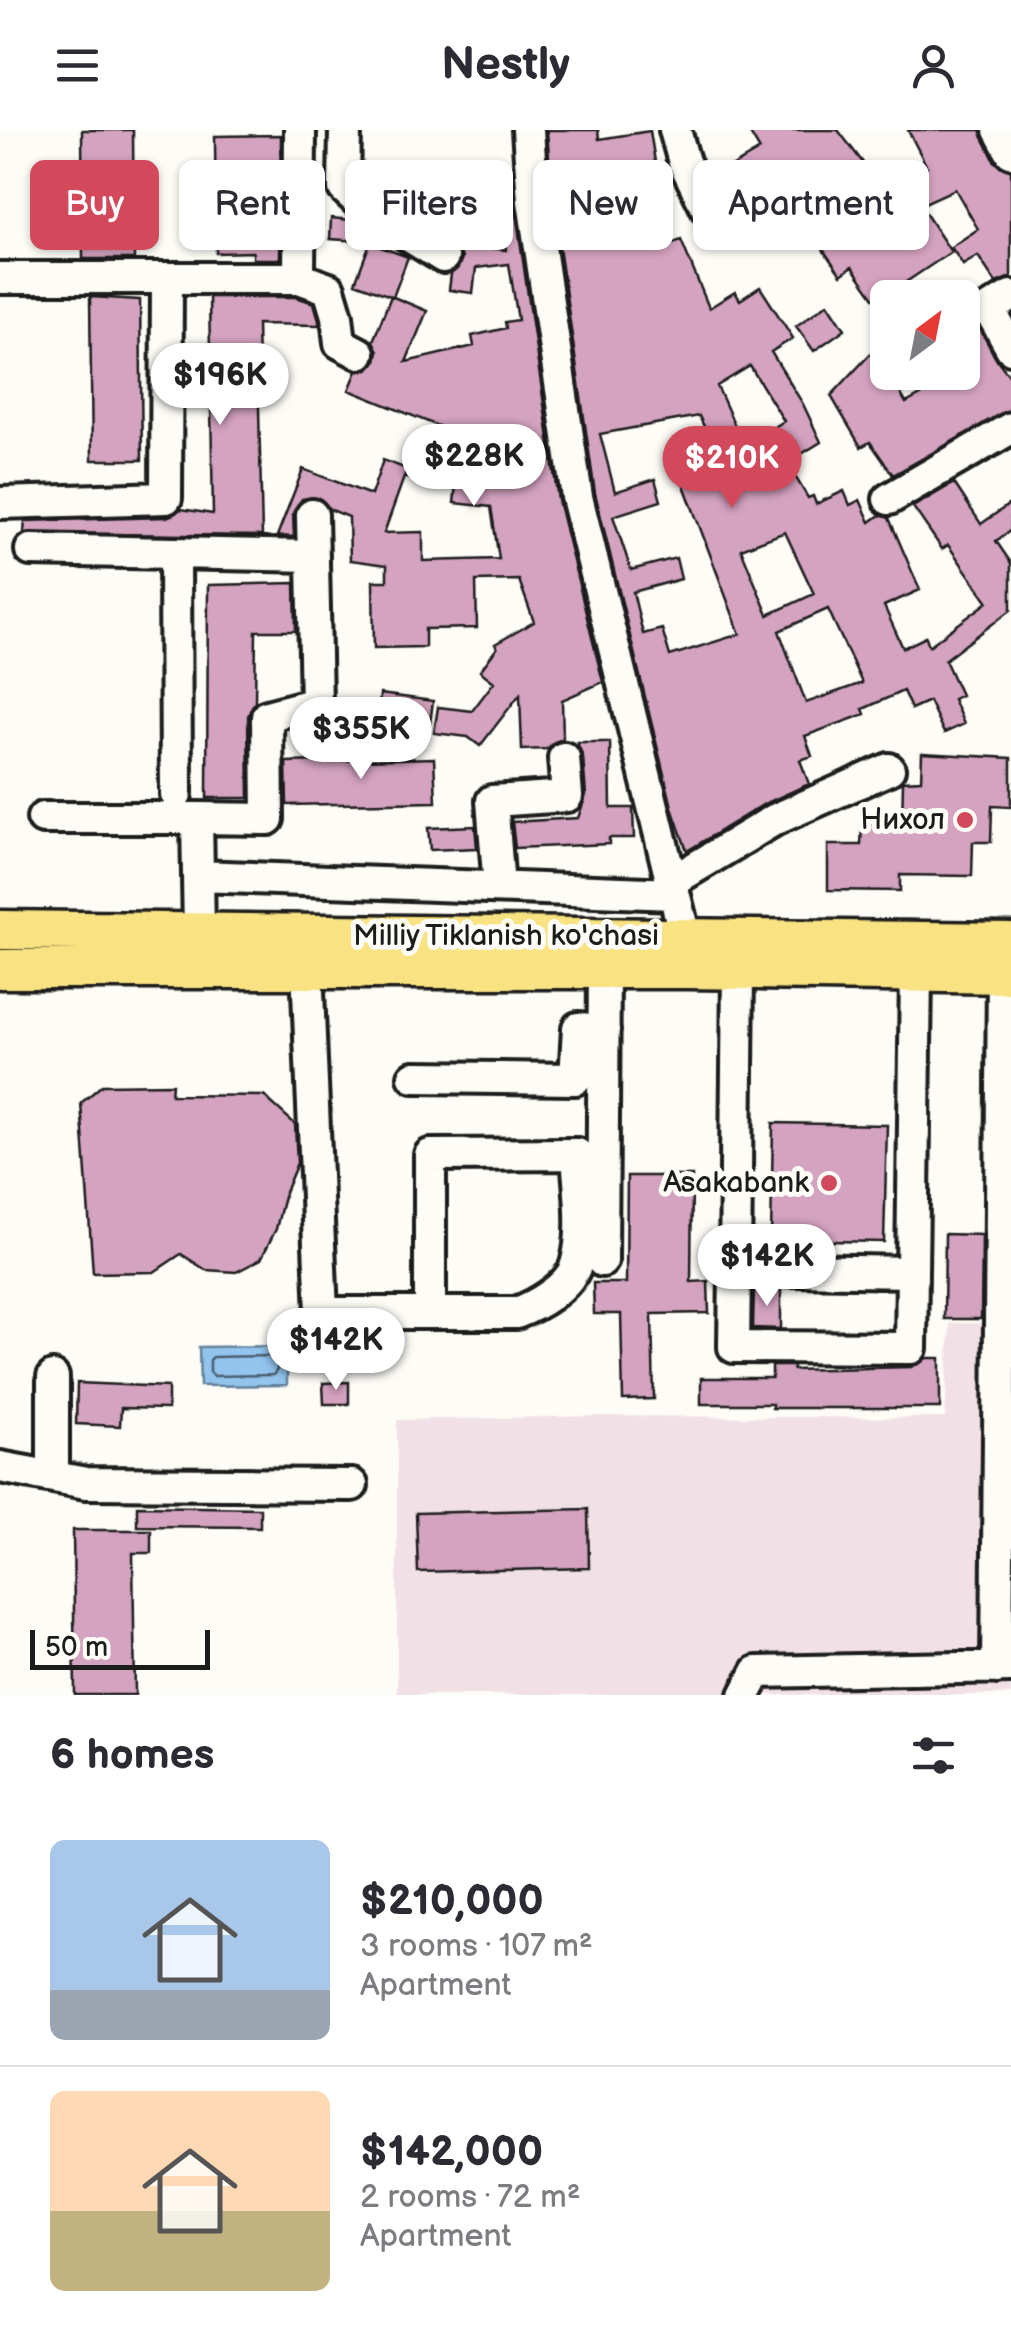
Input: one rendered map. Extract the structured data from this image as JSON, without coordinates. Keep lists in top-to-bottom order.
{
  "streets": {
    "main road": ["Milliy Tiklanish ko'chasi"]
  },
  "places": ["Нихол", "Asakabank"],
  "scale_bar": "50 m",
  "north": "top right",
  "page": {
    "header": "Nestly",
    "chip": [
      "Buy",
      "Rent",
      "Filters",
      "New",
      "Apartment"
    ],
    "price": [
      "$196K",
      "$228K",
      "$210K",
      "$355K",
      "$142K",
      "$142K"
    ],
    "scale": "50 m",
    "heading": "6 homes",
    "list": [
      {
        "name": "$210,000",
        "note": "3 rooms · 107 m² · Apartment"
      },
      {
        "name": "$142,000",
        "note": "2 rooms · 72 m² · Apartment"
      }
    ]
  }
}
